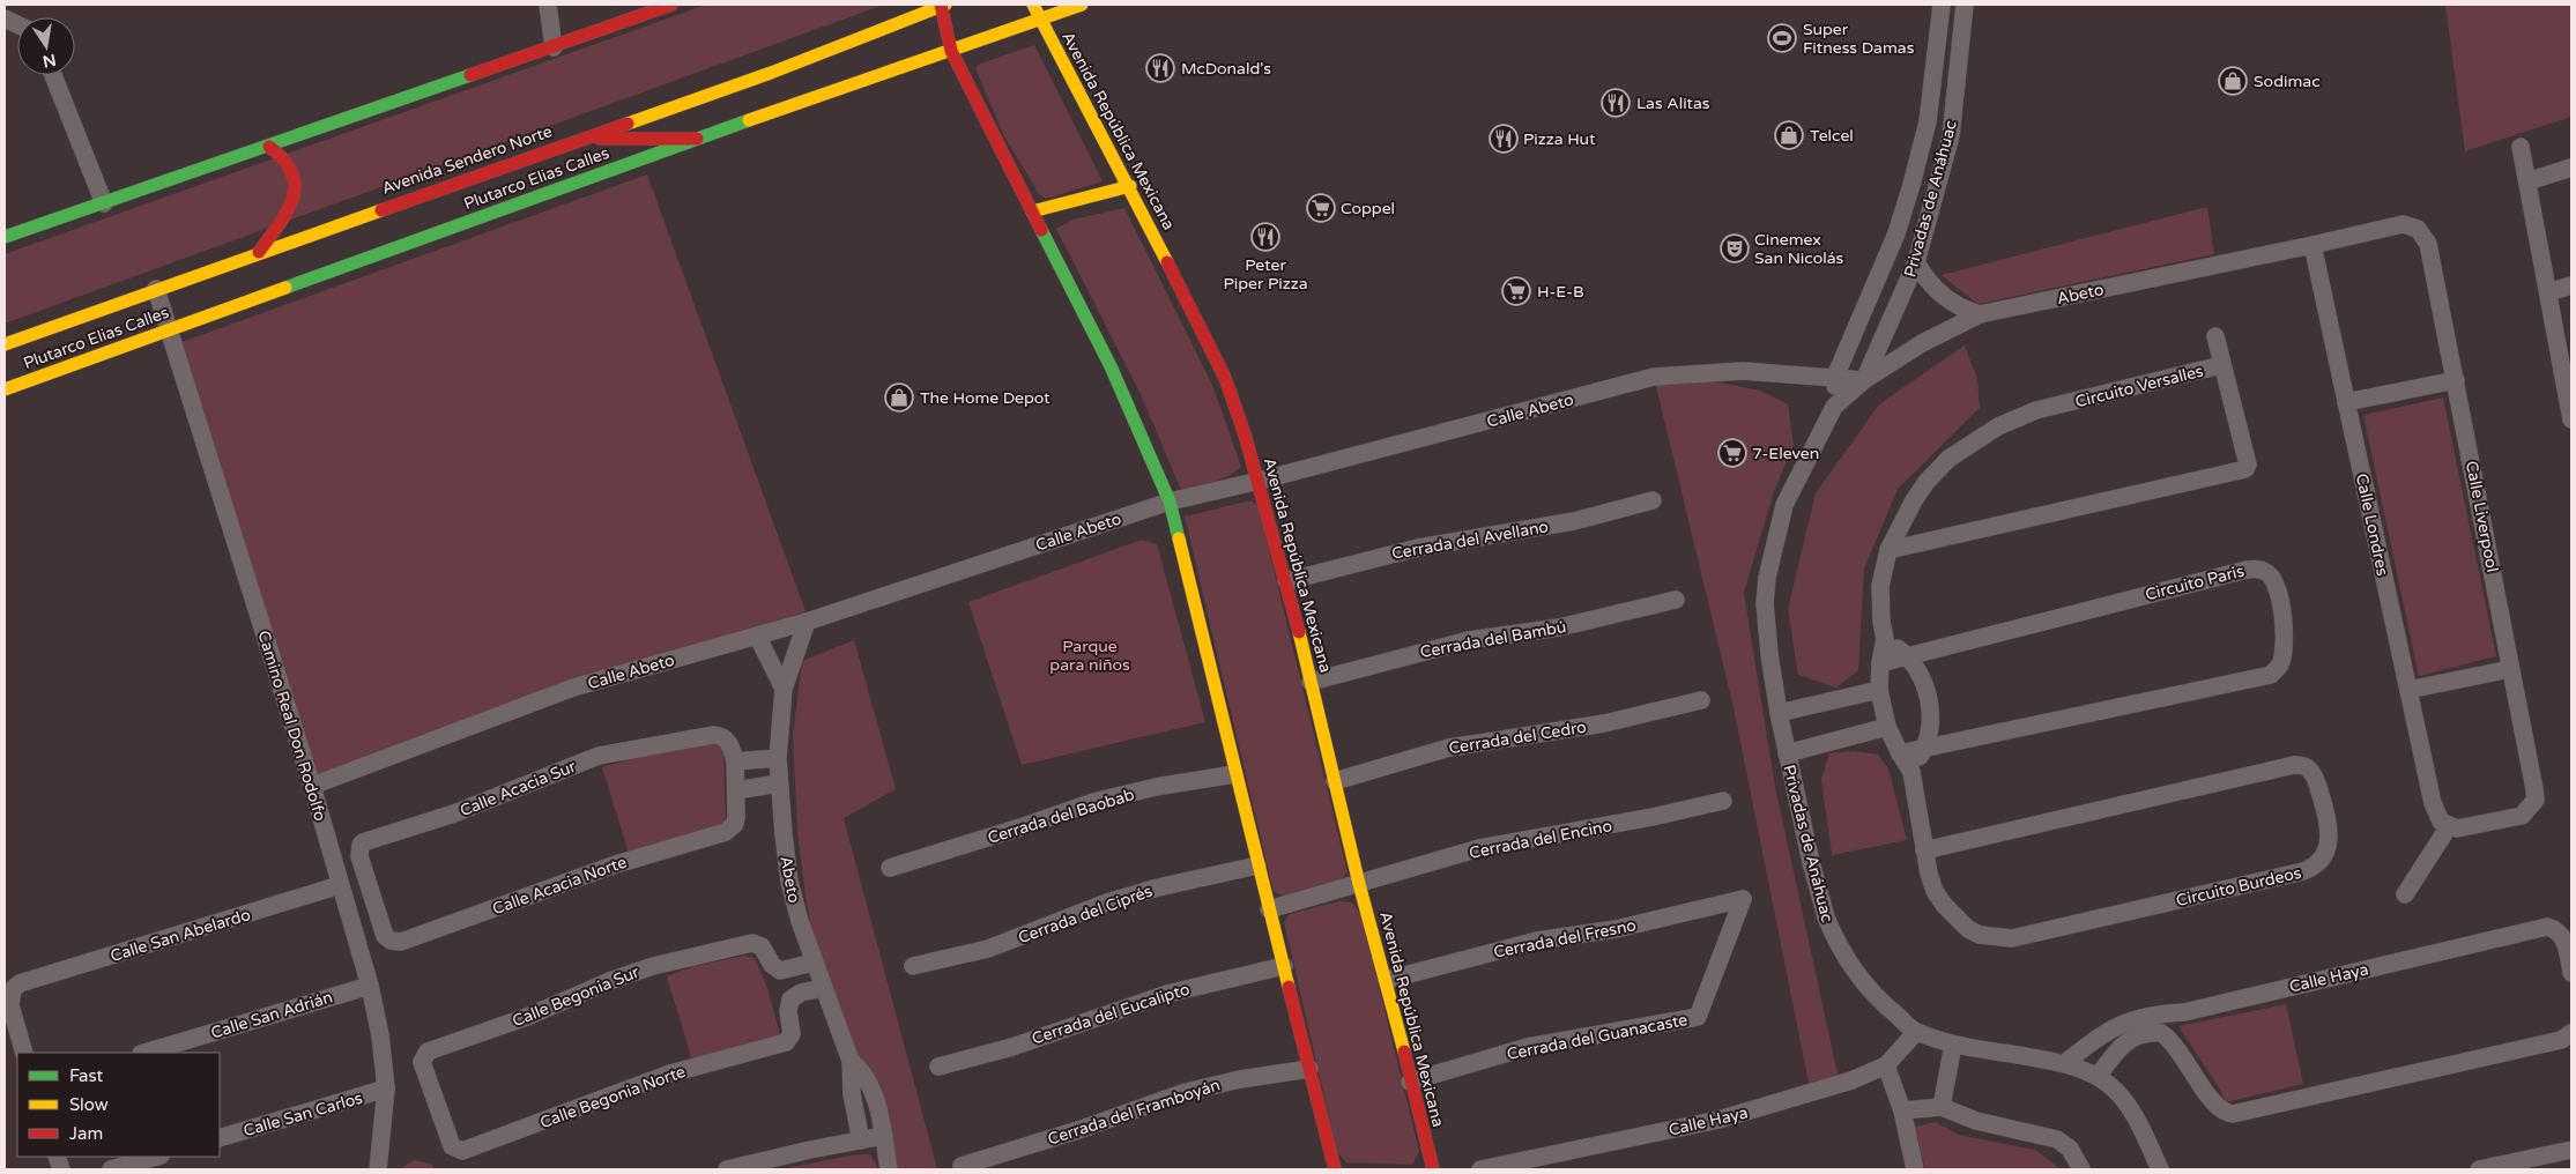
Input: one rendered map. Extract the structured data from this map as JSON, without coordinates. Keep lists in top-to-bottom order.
{
  "streets": {
    "main road": ["Avenida República Mexicana", "Avenida Sendero Norte", "Plutarco Elias Calles"],
    "street": [
      "Privadas de Anáhuac",
      "Abeto",
      "Circuito Versalles",
      "Calle Abeto",
      "Calle Liverpool",
      "Calle Londres",
      "Cerrada del Avellano",
      "Circuito Paris",
      "Cerrada del Bambú",
      "Camino Real Don Rodolfo",
      "Cerrada del Cedro",
      "Calle Acacia Sur",
      "Cerrada del Baobab",
      "Cerrada del Encino",
      "Calle Acacia Norte",
      "Circuito Burdeos",
      "Cerrada del Ciprés",
      "Calle San Abelardo",
      "Cerrada del Fresno",
      "Calle Haya",
      "Calle Begonia Sur",
      "Cerrada del Eucalipto",
      "Calle San Adrián",
      "Cerrada del Guanacaste",
      "Calle Begonia Norte",
      "Cerrada del Framboyán",
      "Calle San Carlos"
    ]
  },
  "crossings": [
    ["Avenida República Mexicana", "Plutarco Elias Calles"],
    ["Avenida República Mexicana", "Calle Abeto"],
    ["Avenida República Mexicana", "Cerrada del Avellano"],
    ["Avenida República Mexicana", "Cerrada del Bambú"],
    ["Avenida República Mexicana", "Cerrada del Cedro"],
    ["Avenida República Mexicana", "Cerrada del Encino"],
    ["Avenida República Mexicana", "Cerrada del Fresno"],
    ["Avenida República Mexicana", "Cerrada del Guanacaste"],
    ["Avenida Sendero Norte", "Camino Real Don Rodolfo"],
    ["Plutarco Elias Calles", "Camino Real Don Rodolfo"],
    ["Privadas de Anáhuac", "Abeto"],
    ["Privadas de Anáhuac", "Calle Abeto"],
    ["Privadas de Anáhuac", "Calle Haya"],
    ["Abeto", "Calle Abeto"],
    ["Abeto", "Calle Liverpool"],
    ["Abeto", "Calle Londres"],
    ["Abeto", "Calle Begonia Sur"],
    ["Abeto", "Calle Begonia Norte"],
    ["Calle Abeto", "Camino Real Don Rodolfo"],
    ["Calle Liverpool", "Calle Londres"],
    ["Camino Real Don Rodolfo", "Calle San Abelardo"],
    ["Camino Real Don Rodolfo", "Calle San Adrián"],
    ["Camino Real Don Rodolfo", "Calle San Carlos"],
    ["Calle Acacia Sur", "Calle Acacia Norte"],
    ["Cerrada del Fresno", "Cerrada del Guanacaste"],
    ["Calle Begonia Sur", "Calle Begonia Norte"]
  ],
  "parks": ["Parque para niños"],
  "places": {
    "sports": ["Super Fitness Damas"],
    "restaurant": [
      "McDonald's",
      "Las Alitas",
      "Pizza Hut",
      "Peter Piper Pizza"
    ],
    "shop": ["Sodimac", "Telcel", "The Home Depot"],
    "supermarket": ["Coppel", "H-E-B", "7-Eleven"],
    "theatre": ["Cinemex San Nicolás"]
  },
  "legend": ["Fast", "Slow", "Jam"],
  "north": "bottom"
}
